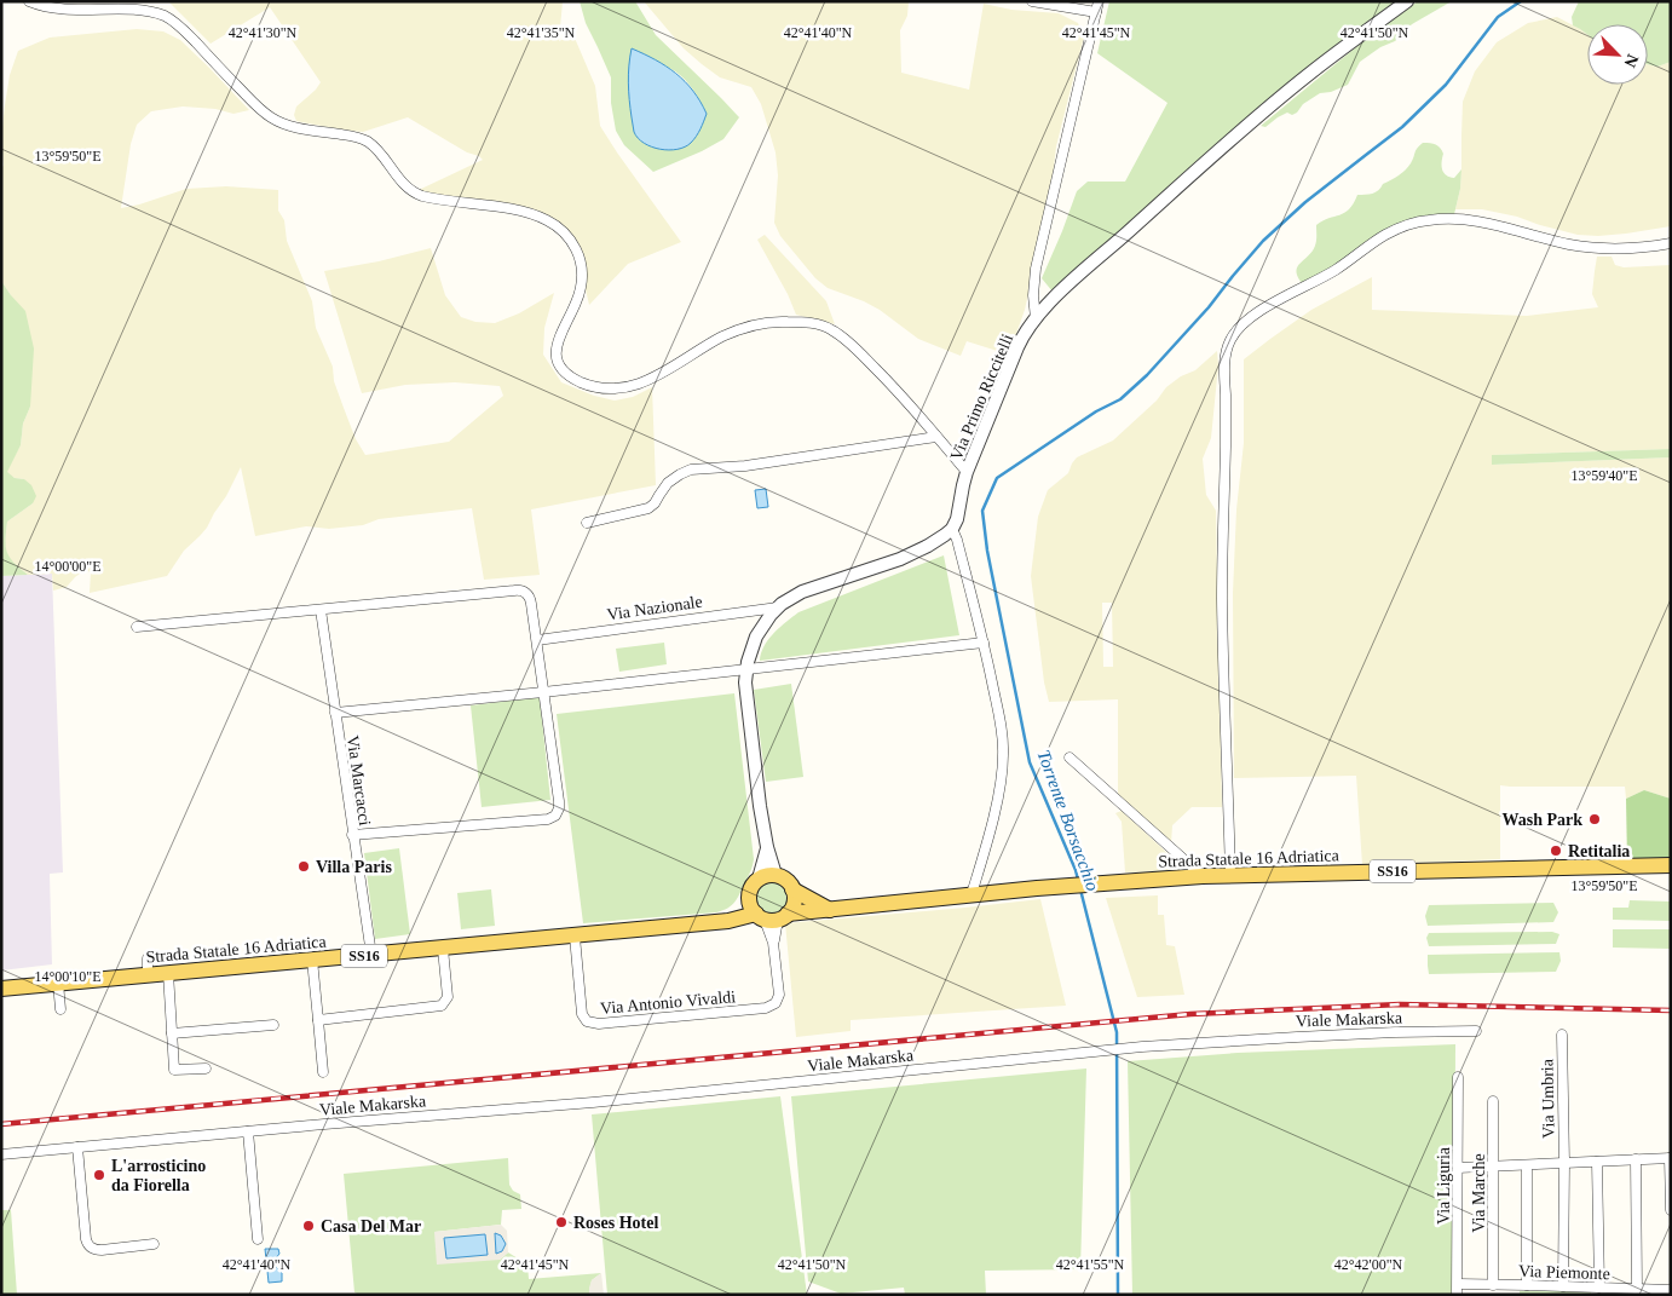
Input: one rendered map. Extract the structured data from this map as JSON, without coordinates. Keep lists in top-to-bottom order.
{
  "streets": {
    "main road": ["Strada Statale 16 Adriatica", "SS16"],
    "street": [
      "Via Primo Riccitelli",
      "Via Nazionale",
      "Via Marcacci",
      "Via Antonio Vivaldi",
      "Viale Makarska",
      "Via Umbria",
      "Via Liguria",
      "Via Marche",
      "Via Piemonte"
    ]
  },
  "crossings": [
    ["Via Primo Riccitelli", "Via Nazionale"],
    ["Via Nazionale", "Strada Statale 16 Adriatica"],
    ["Via Nazionale", "Via Antonio Vivaldi"],
    ["Via Marcacci", "Strada Statale 16 Adriatica"],
    ["Strada Statale 16 Adriatica", "Via Antonio Vivaldi"],
    ["Via Umbria", "Via Piemonte"],
    ["Via Liguria", "Via Piemonte"],
    ["Via Marche", "Via Piemonte"]
  ],
  "water": ["Torrente Borsacchio"],
  "places": [
    "Wash Park",
    "Retitalia",
    "Villa Paris",
    "L'arrosticino da Fiorella",
    "Roses Hotel",
    "Casa Del Mar"
  ],
  "north": "bottom right",
  "coordinates": [
    "42°41'35\"N",
    "42°41'40\"N",
    "42°41'45\"N",
    "42°41'50\"N",
    "42°41'30\"N",
    "13°59'50\"E",
    "13°59'40\"E",
    "14°00'00\"E",
    "14°00'10\"E",
    "42°41'55\"N",
    "42°42'00\"N"
  ]
}
